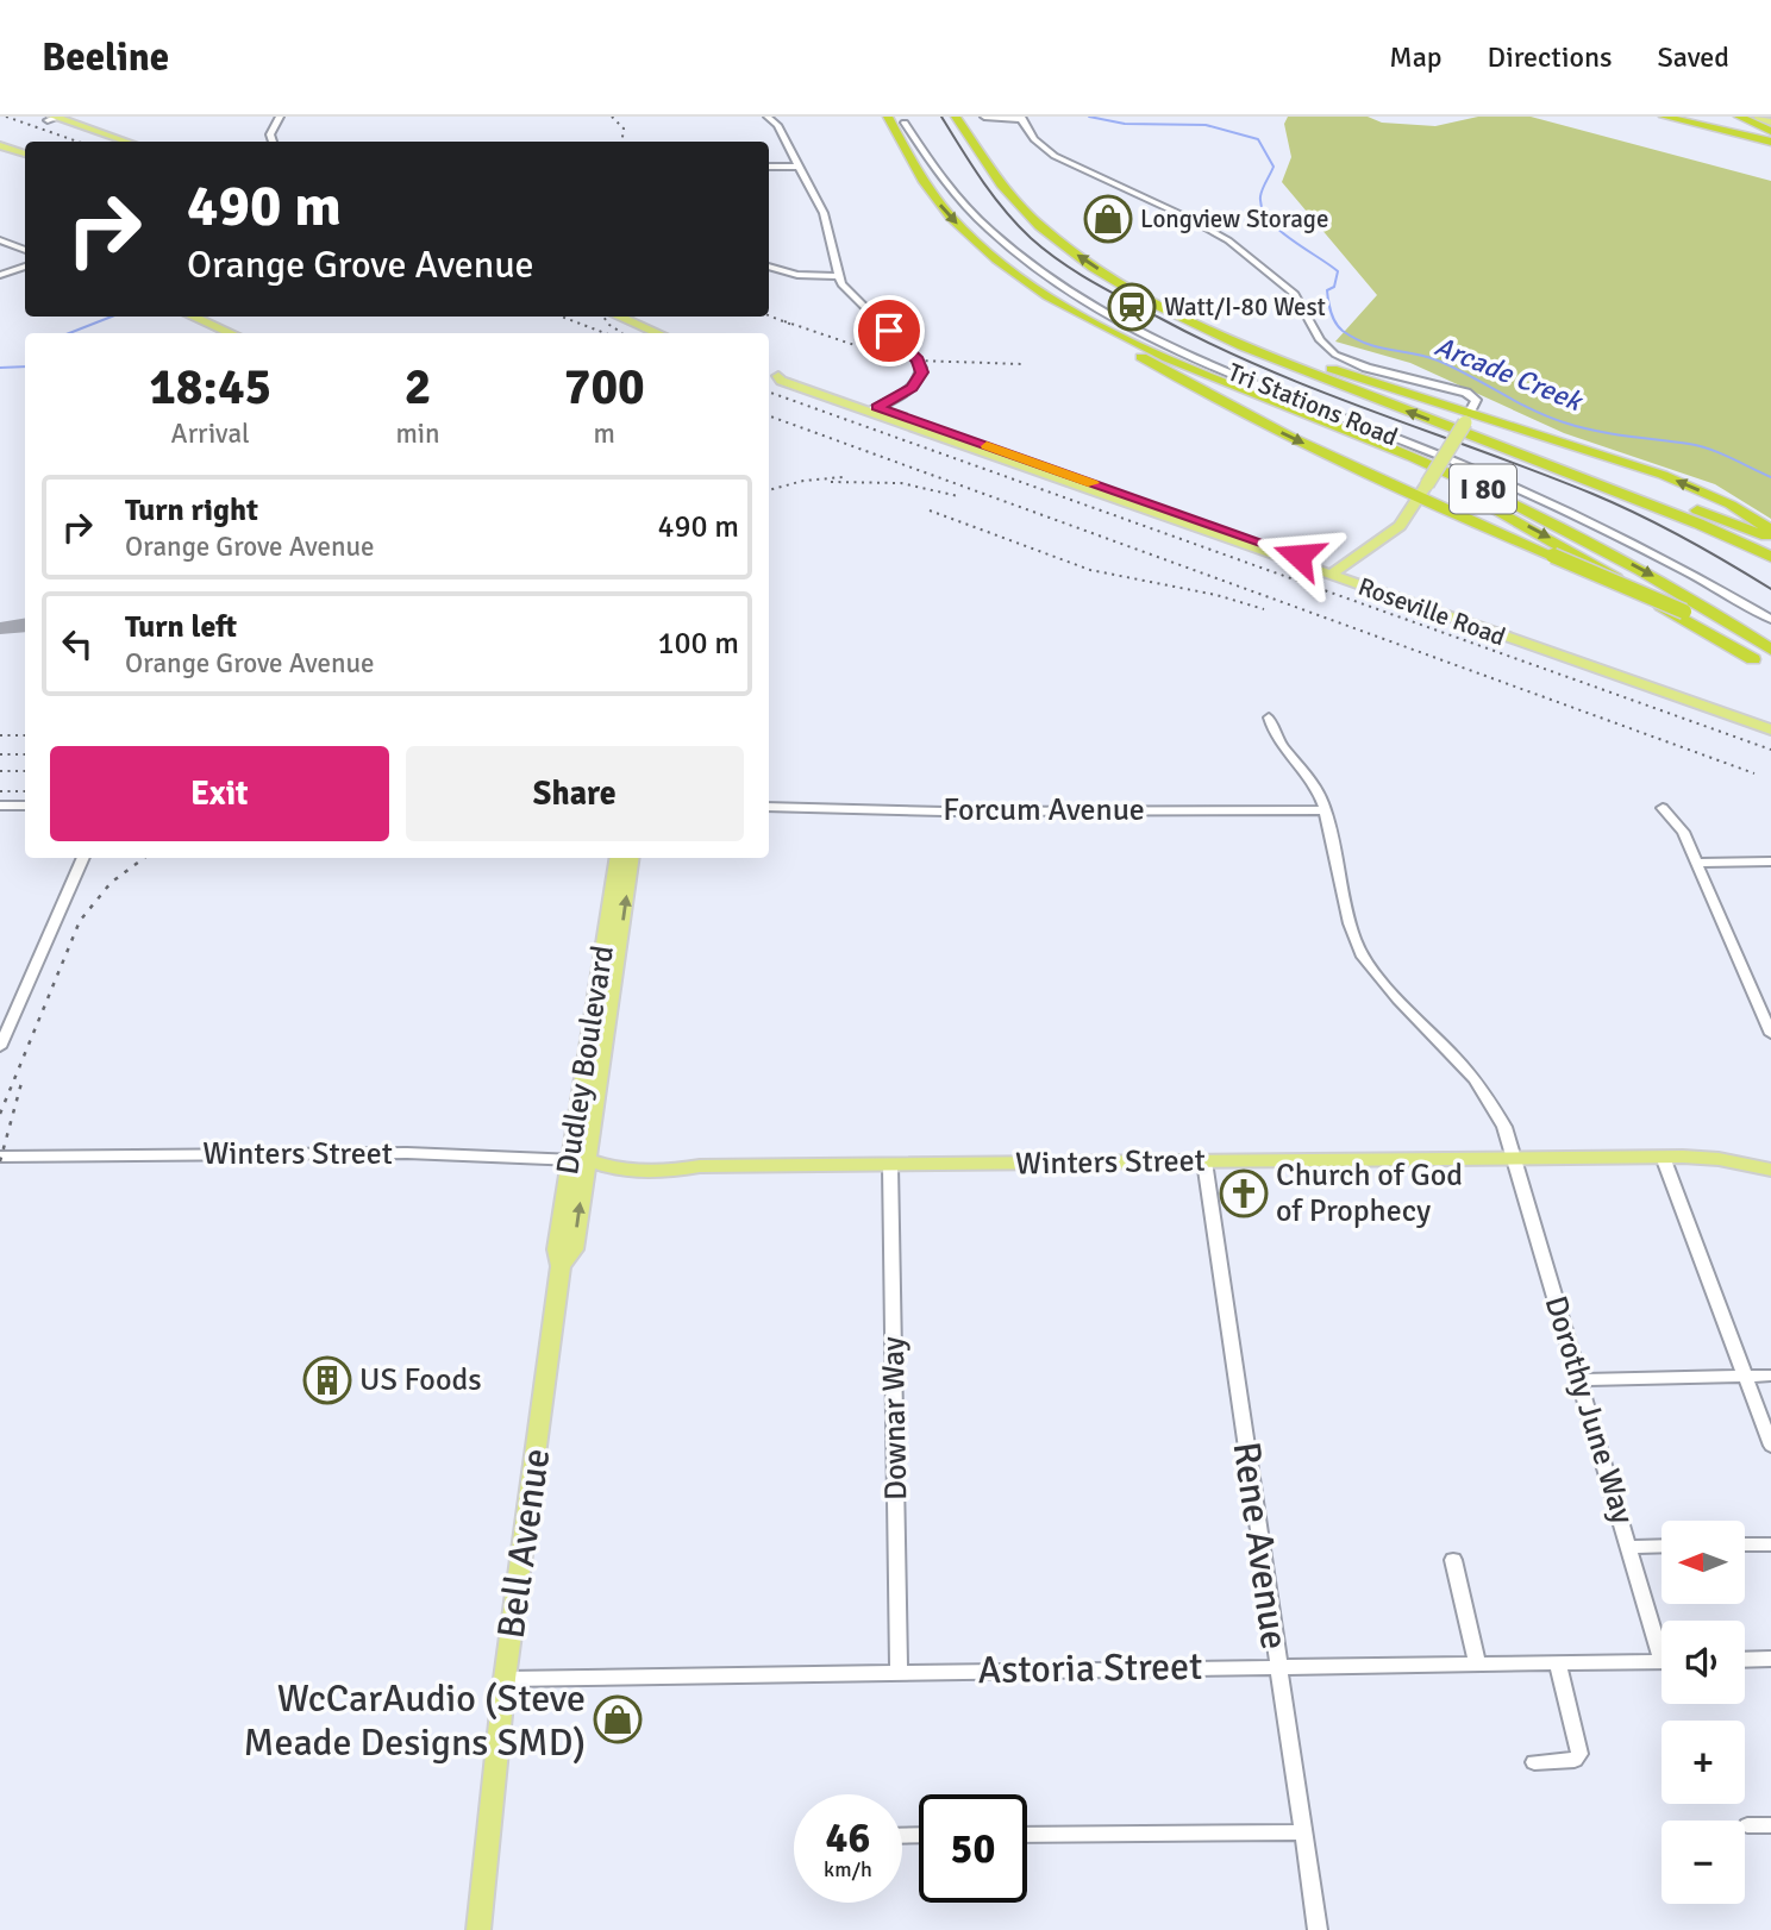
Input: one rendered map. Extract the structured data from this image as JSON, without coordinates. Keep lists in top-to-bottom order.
{
  "streets": {
    "highway": ["I 80"],
    "main road": [
      "Roseville Road",
      "Dudley Boulevard",
      "Winters Street",
      "Bell Avenue"
    ],
    "street": [
      "Tri Stations Road",
      "Forcum Avenue",
      "Dorothy June Way",
      "Downar Way",
      "Rene Avenue",
      "Astoria Street"
    ]
  },
  "crossings": [
    ["Forcum Avenue", "Dorothy June Way"],
    ["Dudley Boulevard", "Winters Street"],
    ["Dudley Boulevard", "Bell Avenue"],
    ["Winters Street", "Dorothy June Way"],
    ["Winters Street", "Downar Way"],
    ["Winters Street", "Bell Avenue"],
    ["Winters Street", "Rene Avenue"],
    ["Downar Way", "Astoria Street"],
    ["Bell Avenue", "Astoria Street"],
    ["Rene Avenue", "Astoria Street"]
  ],
  "water": ["Arcade Creek"],
  "places": {
    "shop": ["Longview Storage", "WcCarAudio (Steve Meade Designs SMD)"],
    "station": ["Watt/I-80 West"],
    "church": ["Church of God of Prophecy"],
    "building": ["US Foods"]
  },
  "north": "left",
  "page": {
    "header": "Beeline",
    "nav": ["Map", "Directions", "Saved"],
    "turn": ["490 m", "Orange Grove Avenue"],
    "eta": [
      "18:45",
      "Arrival",
      "2",
      "min",
      "700",
      "m"
    ],
    "list": [
      {
        "name": "Turn right",
        "note": "Orange Grove Avenue",
        "value": "490 m"
      },
      {
        "name": "Turn left",
        "note": "Orange Grove Avenue",
        "value": "100 m"
      }
    ],
    "buttons": ["Exit", "Share"],
    "map_buttons": ["+", "−"],
    "speed": "46 km/h",
    "limit": "50"
  }
}
